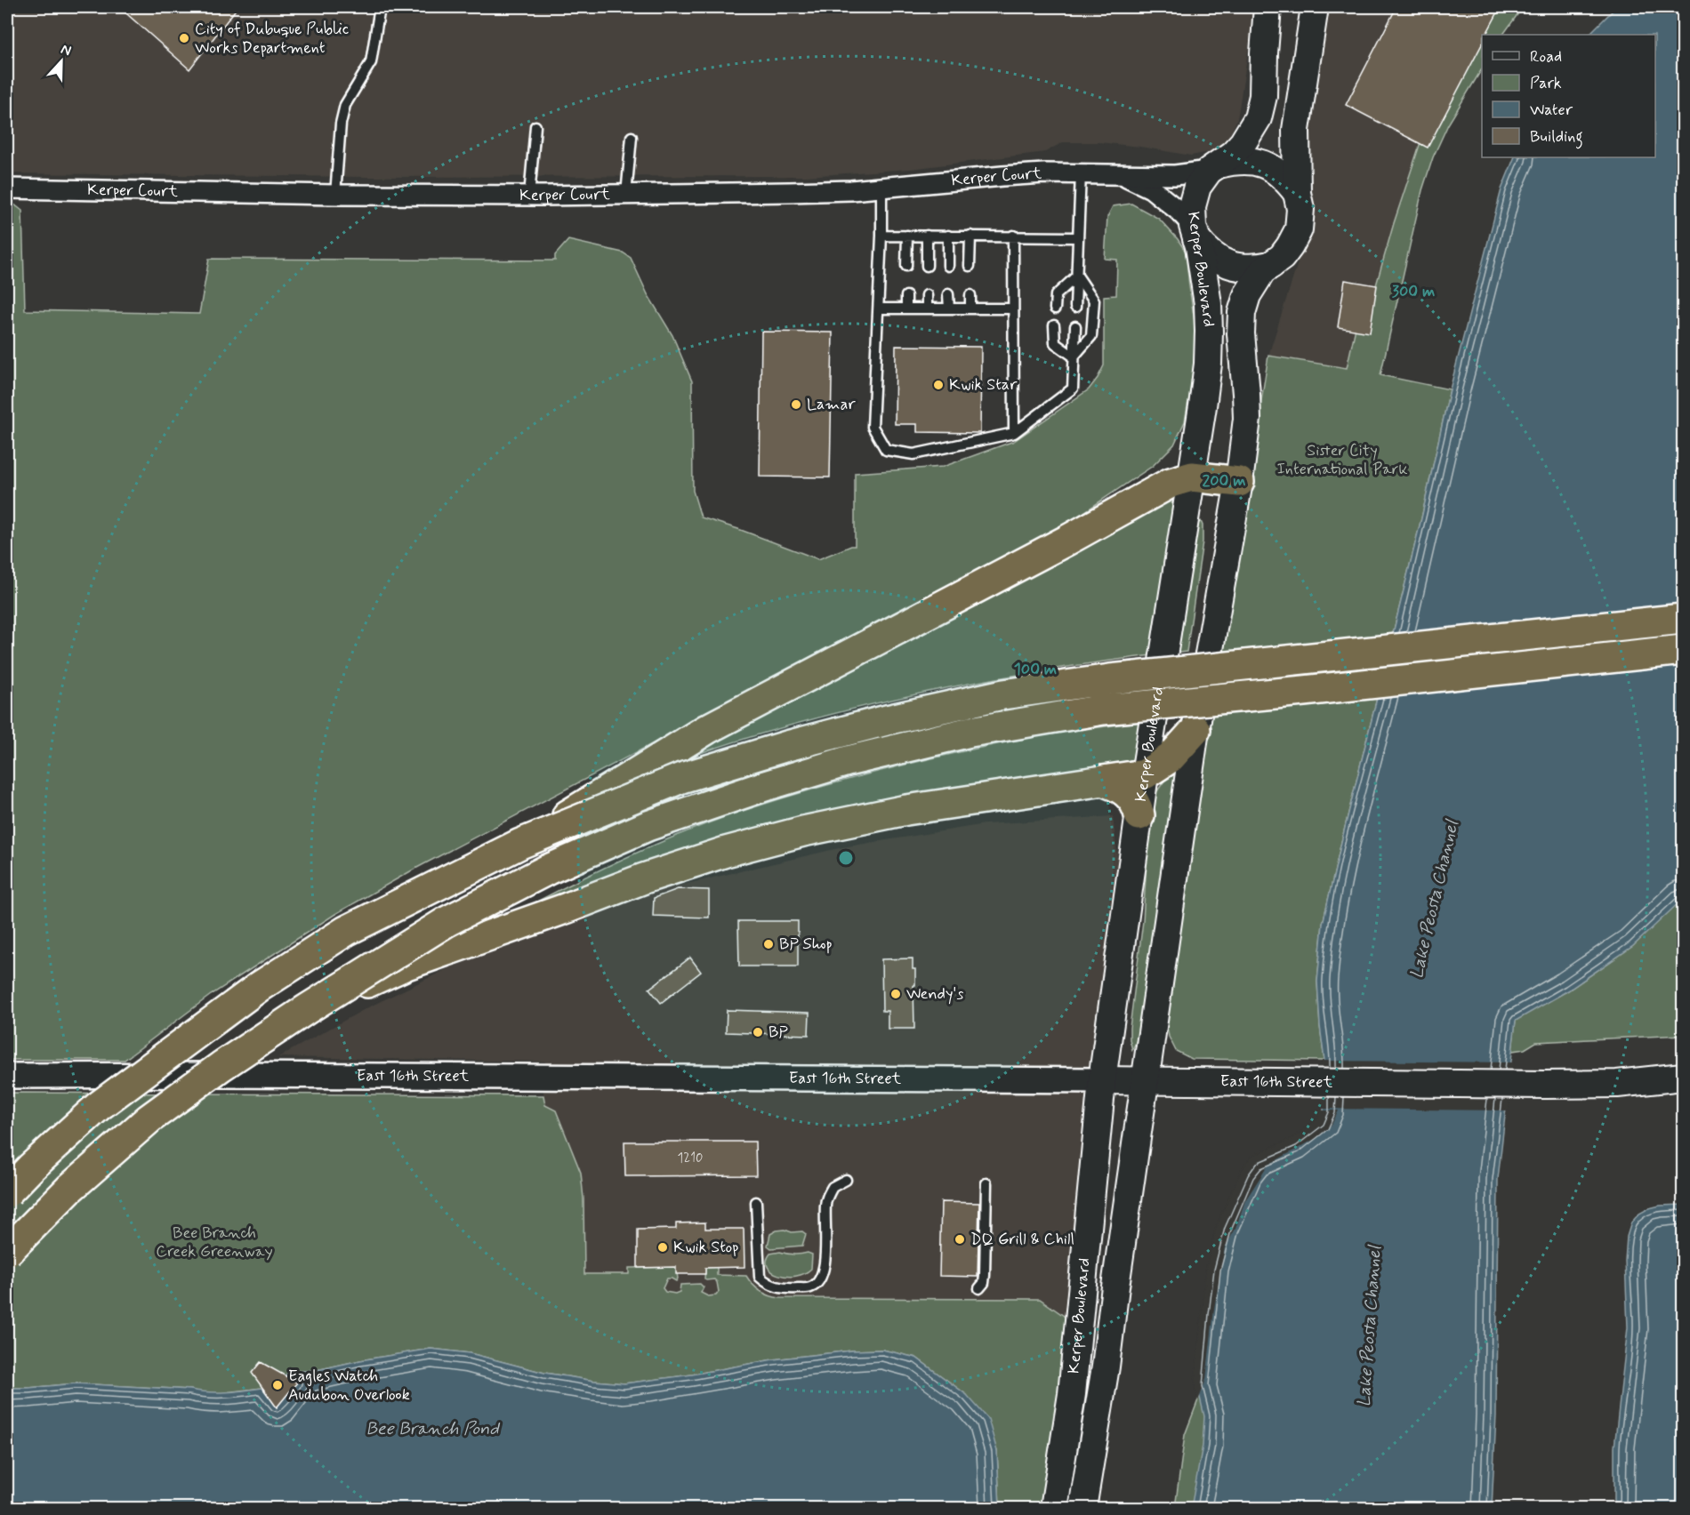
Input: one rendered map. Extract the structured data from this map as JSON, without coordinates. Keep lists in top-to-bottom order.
{
  "streets": {
    "main road": ["Kerper Boulevard", "East 16th Street"],
    "street": ["Kerper Court"]
  },
  "crossings": [
    ["Kerper Court", "Kerper Boulevard"],
    ["Kerper Boulevard", "East 16th Street"]
  ],
  "water": ["Lake Peosta Channel", "Bee Branch Pond"],
  "parks": ["Sister City International Park", "Bee Branch Creek Greenway"],
  "places": [
    "City of Dubuque Public Works Department",
    "Kwik Star",
    "Lamar",
    "BP Shop",
    "Wendy's",
    "BP",
    "DQ Grill & Chill",
    "Kwik Stop",
    "Eagles Watch Audubon Overlook"
  ],
  "house_numbers": ["1210"],
  "legend": [
    "Road",
    "Park",
    "Water",
    "Building"
  ],
  "north": "top",
  "rings": ["300 m", "200 m", "100 m"]
}
